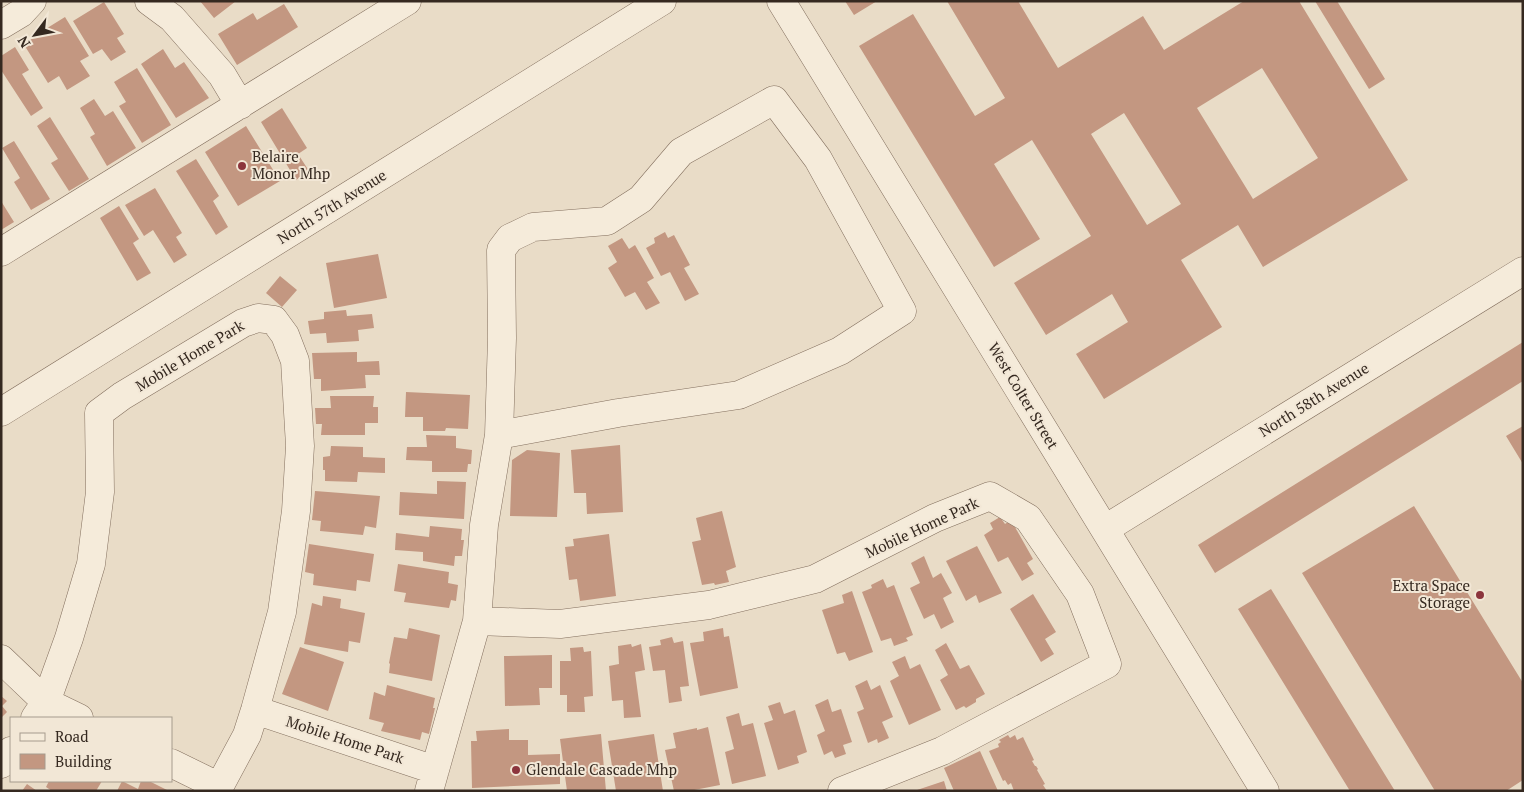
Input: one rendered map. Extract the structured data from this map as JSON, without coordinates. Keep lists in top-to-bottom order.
{
  "streets": {
    "street": [
      "North 57th Avenue",
      "Mobile Home Park",
      "West Colter Street",
      "North 58th Avenue"
    ]
  },
  "crossings": [
    ["West Colter Street", "North 58th Avenue"]
  ],
  "places": ["Belaire Monor Mhp", "Extra Space Storage", "Glendale Cascade Mhp"],
  "legend": ["Road", "Building"],
  "north": "bottom left"
}
